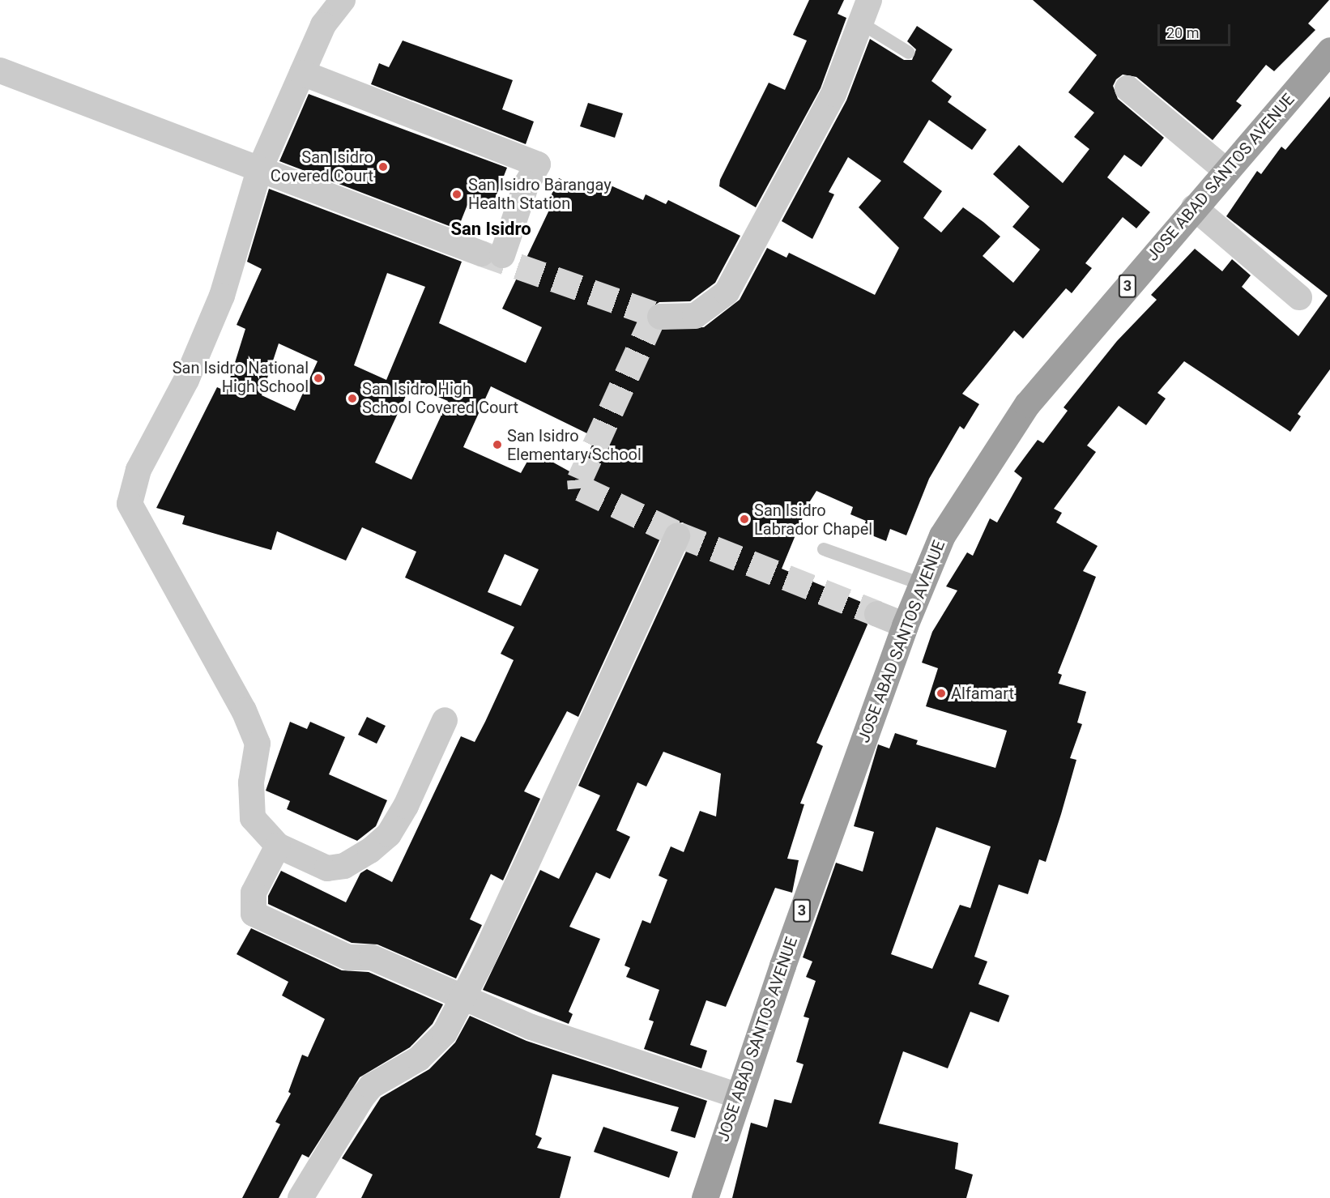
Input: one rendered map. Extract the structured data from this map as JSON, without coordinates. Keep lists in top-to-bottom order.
{
  "streets": {
    "highway": ["JOSE ABAD SANTOS AVENUE", "3"]
  },
  "districts": ["San Isidro"],
  "places": [
    "San Isidro Covered Court",
    "San Isidro Barangay Health Station",
    "San Isidro National High School",
    "San Isidro High School Covered Court",
    "San Isidro Elementary School",
    "San Isidro Labrador Chapel",
    "Alfamart"
  ],
  "scale_bar": "20 m"
}
